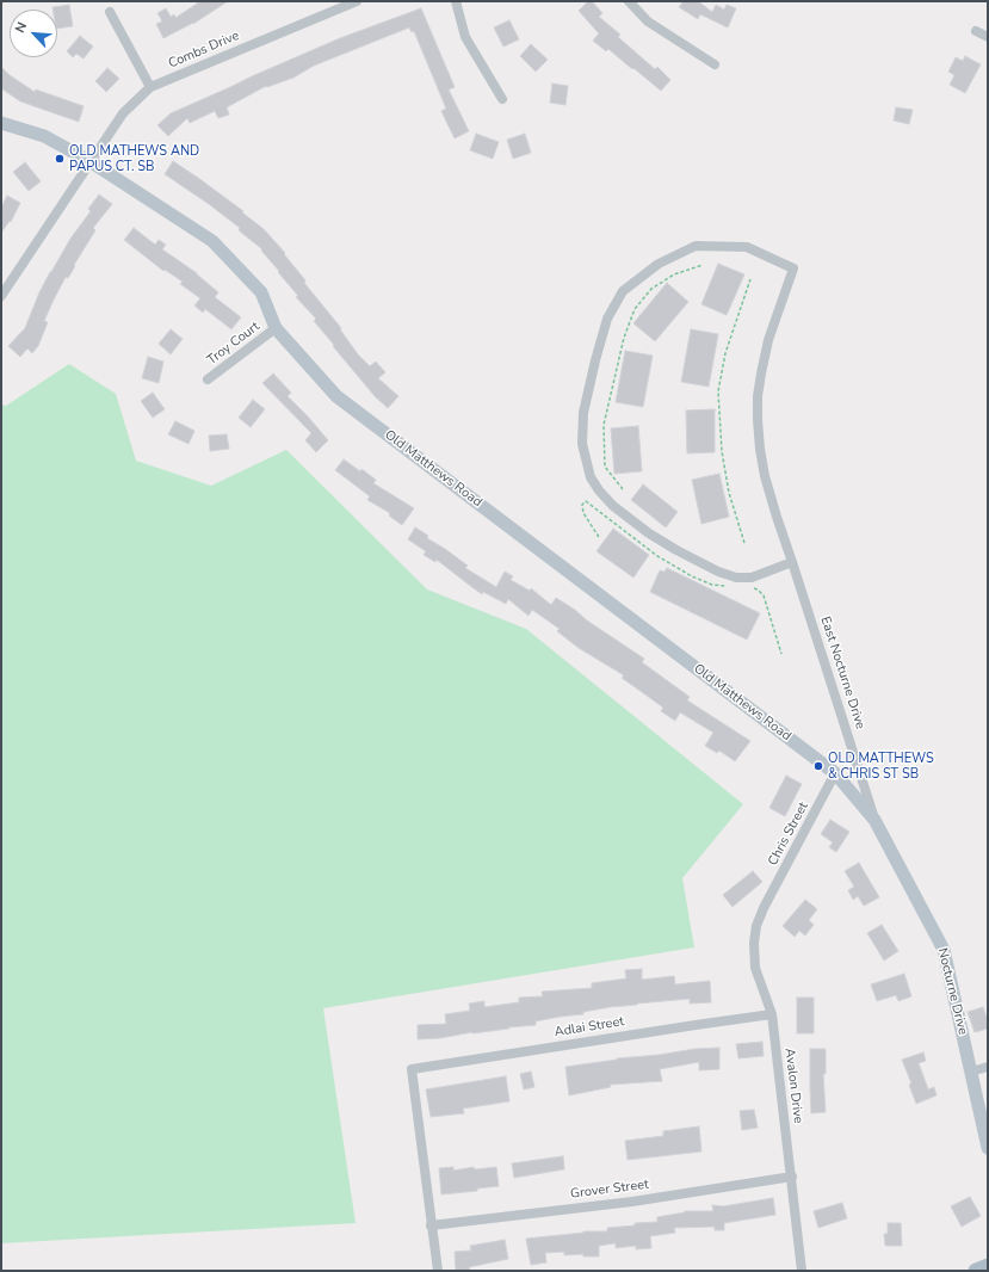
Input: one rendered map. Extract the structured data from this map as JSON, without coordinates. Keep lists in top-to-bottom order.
{
  "streets": {
    "street": [
      "Combs Drive",
      "Troy Court",
      "Old Matthews Road",
      "East Nocturne Drive",
      "Chris Street",
      "Nocturne Drive",
      "Adlai Street",
      "Avalon Drive",
      "Grover Street"
    ]
  },
  "crossings": [
    ["Combs Drive", "Old Matthews Road"],
    ["Troy Court", "Old Matthews Road"],
    ["Old Matthews Road", "East Nocturne Drive"],
    ["Old Matthews Road", "Chris Street"],
    ["Old Matthews Road", "Nocturne Drive"],
    ["East Nocturne Drive", "Nocturne Drive"],
    ["Chris Street", "Avalon Drive"],
    ["Adlai Street", "Avalon Drive"],
    ["Adlai Street", "Grover Street"],
    ["Avalon Drive", "Grover Street"]
  ],
  "places": ["OLD MATHEWS AND PAPUS CT. SB", "OLD MATTHEWS & CHRIS ST SB"],
  "north": "top left"
}
